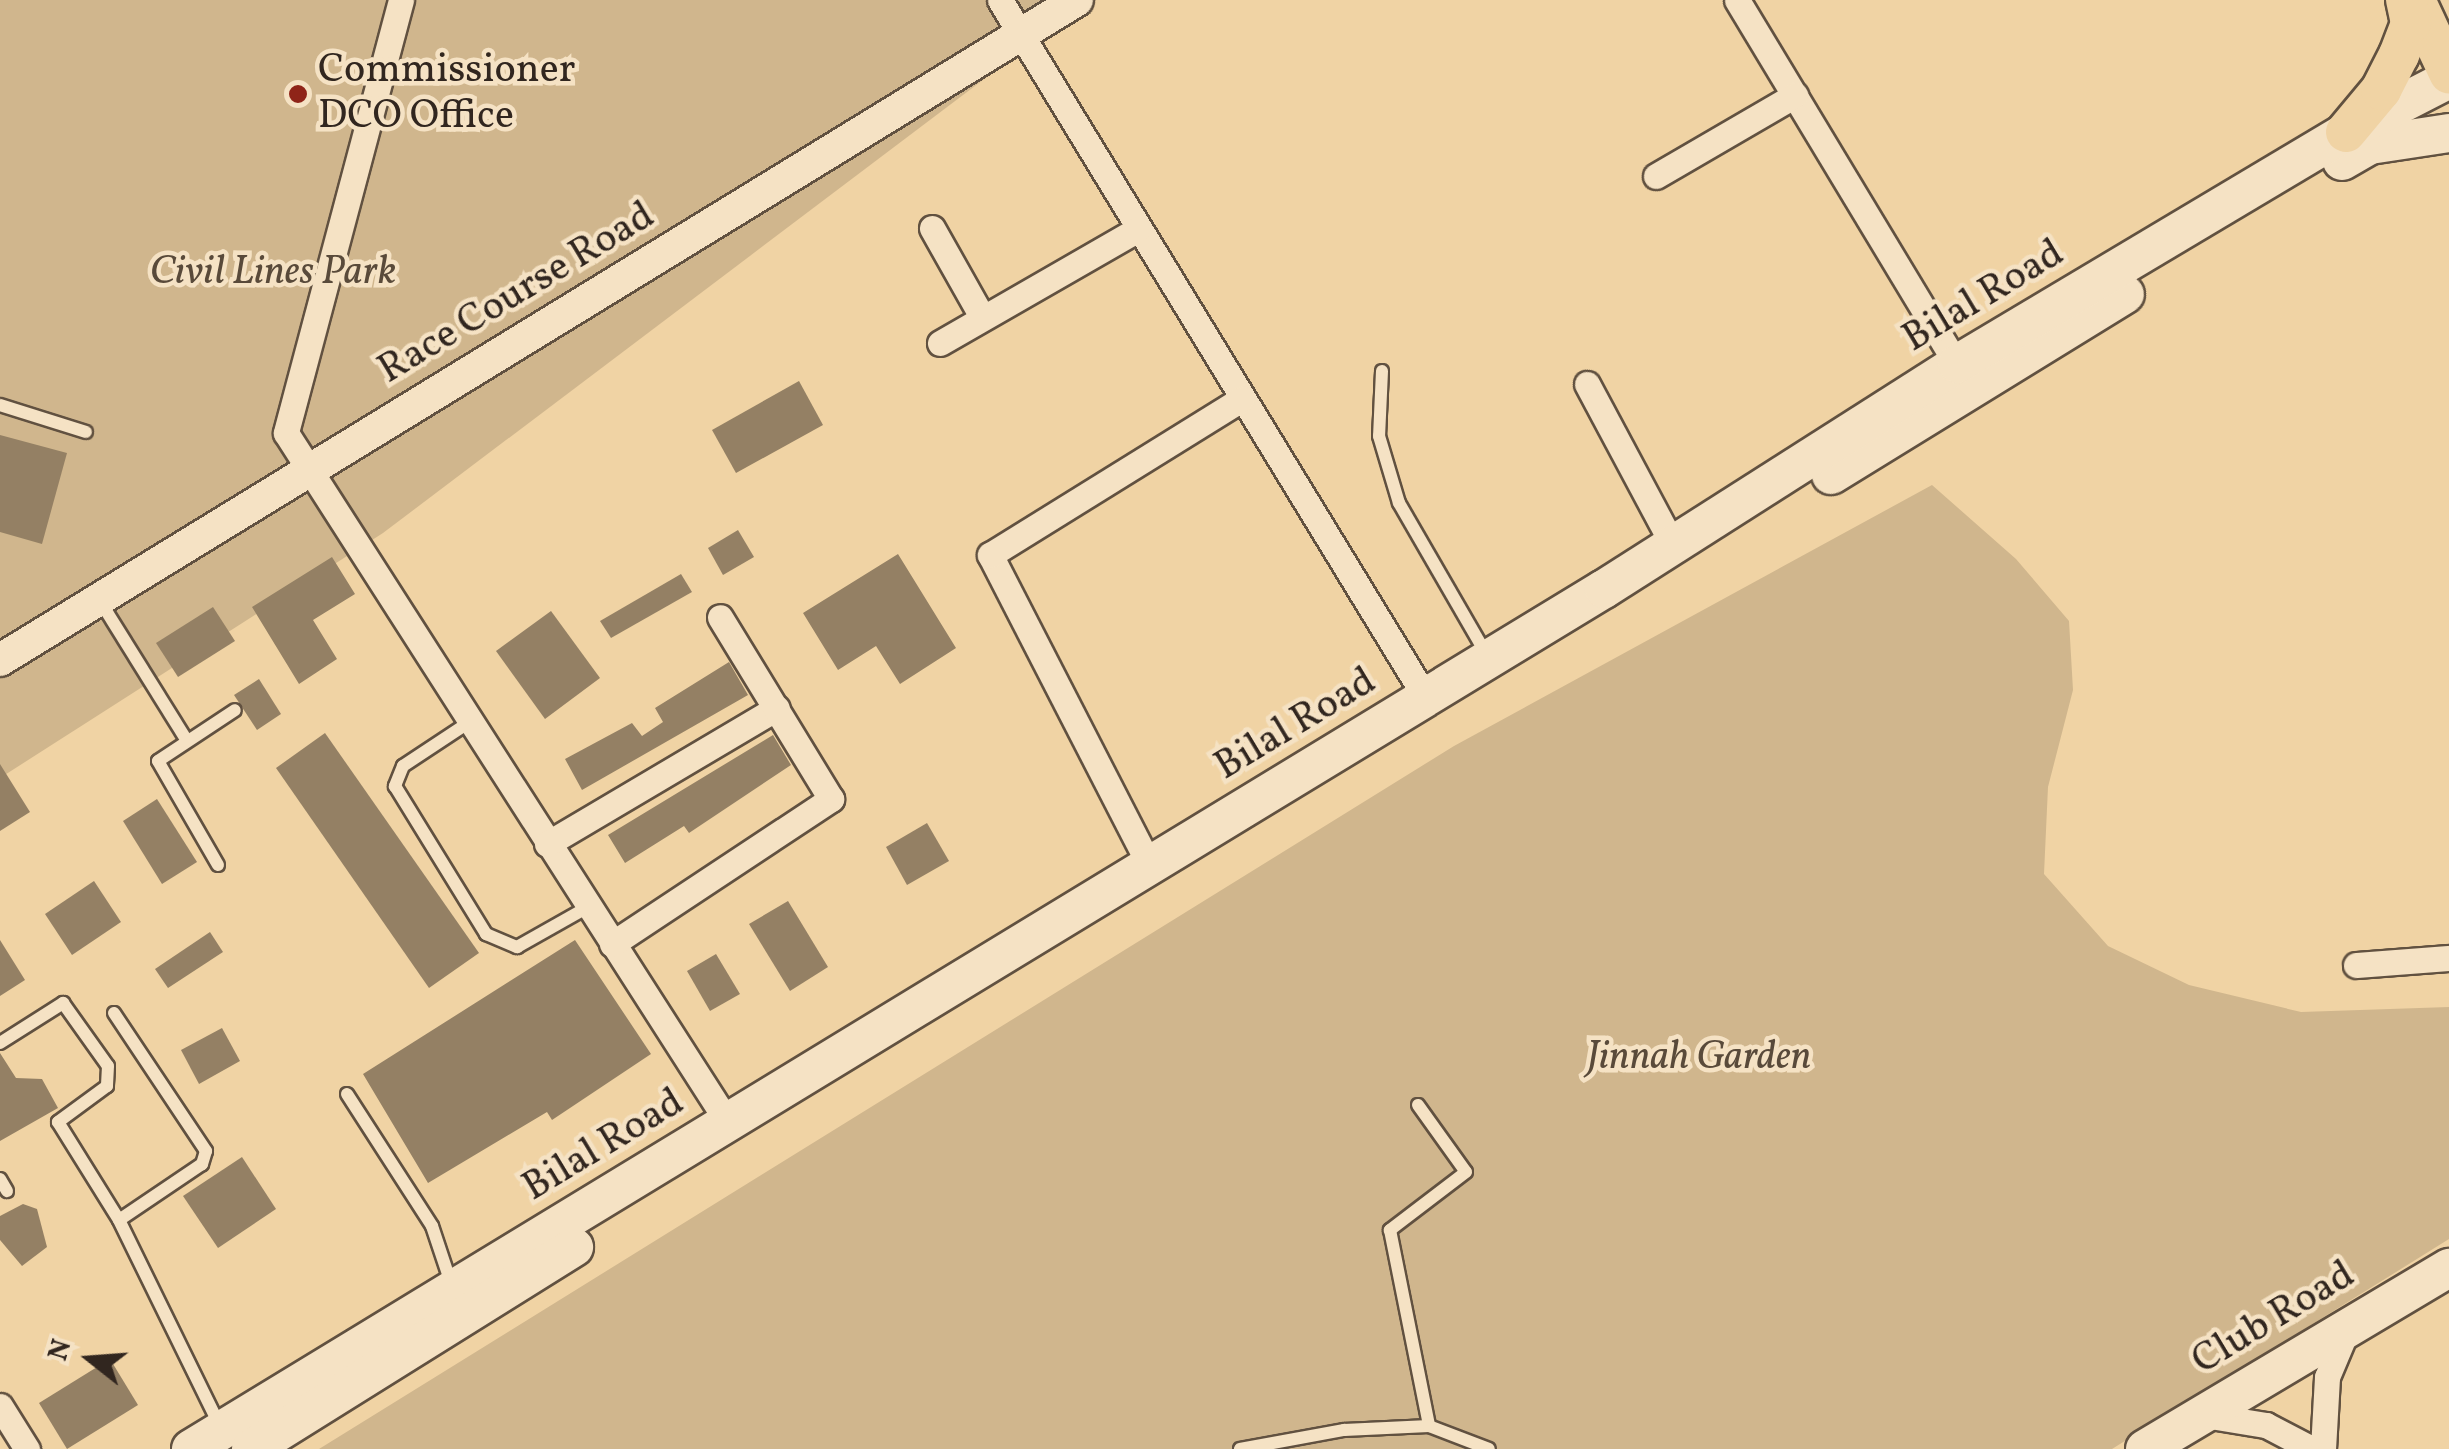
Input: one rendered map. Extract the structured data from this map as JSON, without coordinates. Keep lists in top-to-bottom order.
{
  "streets": {
    "main road": ["Bilal Road", "Club Road"],
    "street": ["Race Course Road"]
  },
  "parks": ["Civil Lines Park", "Jinnah Garden"],
  "places": ["Commissioner DCO Office"],
  "north": "left"
}
